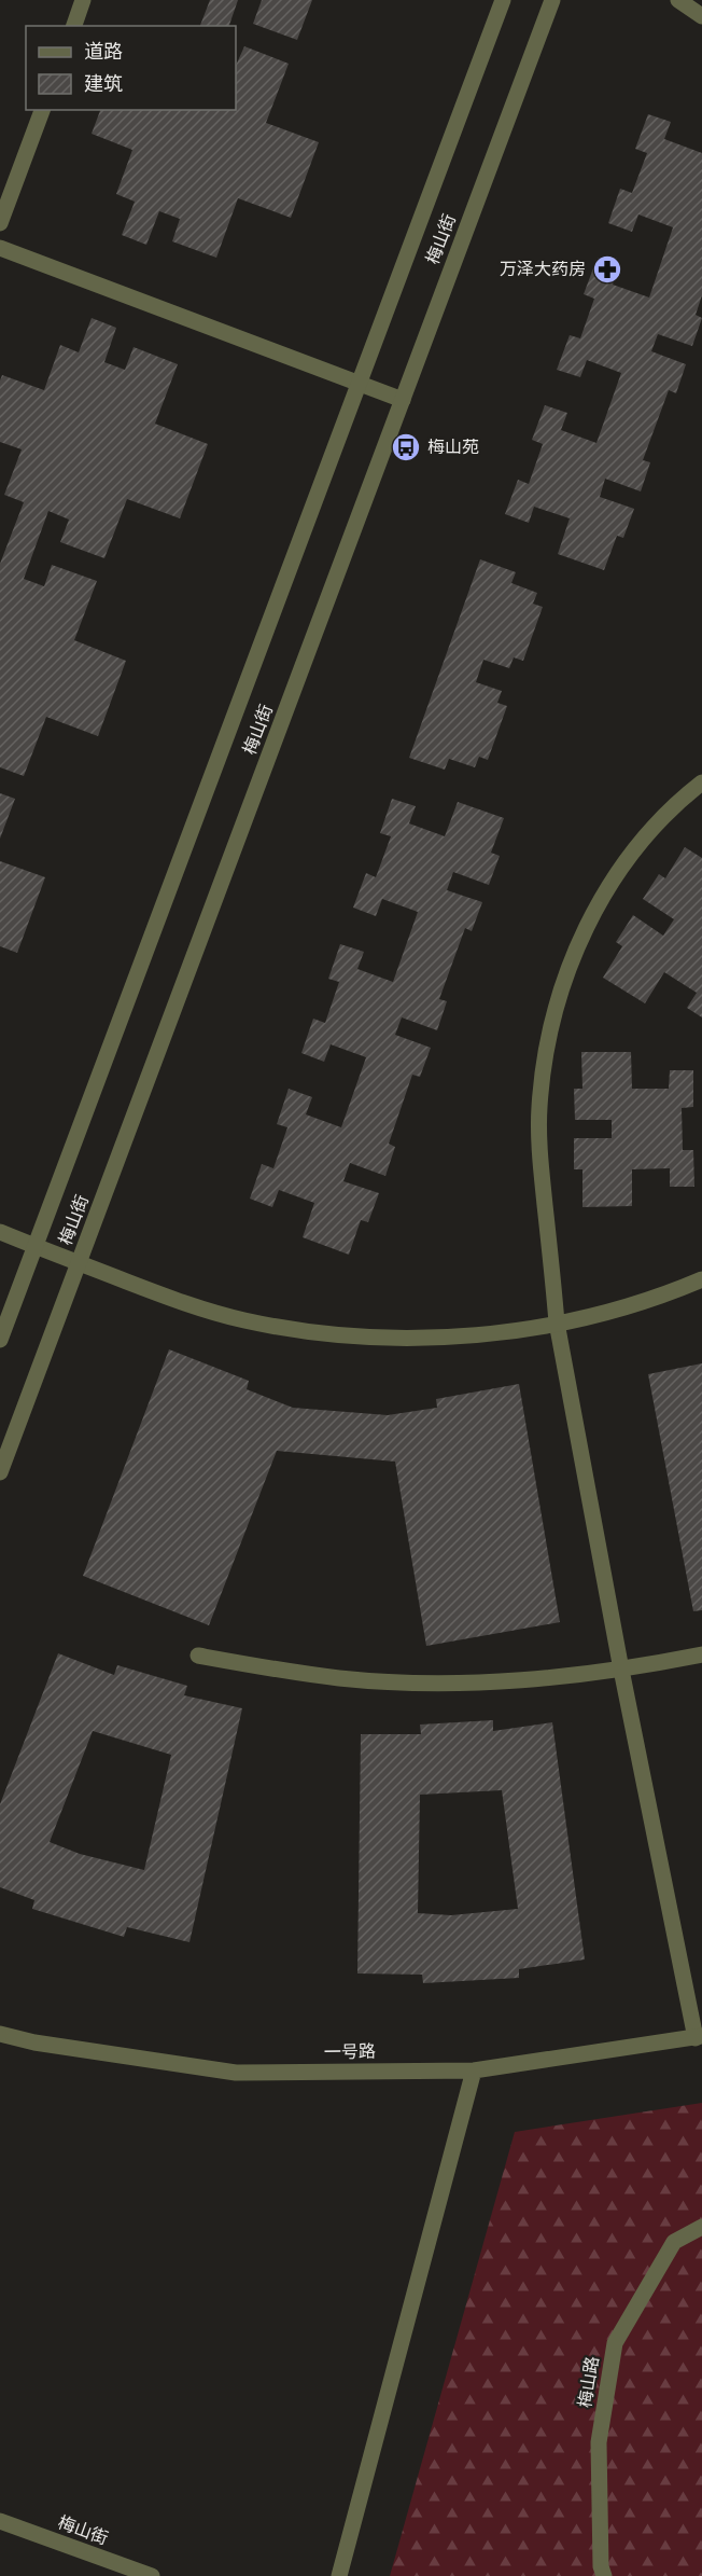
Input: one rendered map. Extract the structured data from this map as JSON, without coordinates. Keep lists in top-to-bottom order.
{
  "streets": {
    "street": ["梅山街", "一号路", "梅山路"]
  },
  "places": {
    "pharmacy": ["万泽大药房"],
    "bus stop": ["梅山苑"]
  },
  "legend": ["道路", "建筑"]
}
